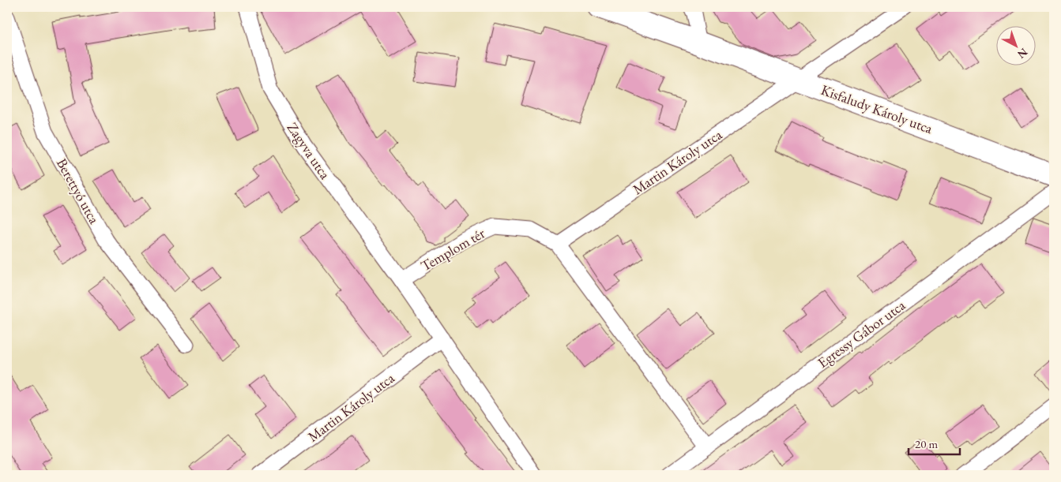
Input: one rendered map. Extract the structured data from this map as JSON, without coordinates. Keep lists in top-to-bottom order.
{
  "streets": {
    "main road": ["Kisfaludy Károly utca"],
    "street": [
      "Zagyva utca",
      "Martin Károly utca",
      "Berettyó utca",
      "Templom tér",
      "Egressy Gábor utca"
    ]
  },
  "crossings": [
    ["Kisfaludy Károly utca", "Martin Károly utca"],
    ["Zagyva utca", "Templom tér"],
    ["Martin Károly utca", "Templom tér"],
    ["Templom tér", "Egressy Gábor utca"]
  ],
  "scale_bar": "20 m",
  "north": "bottom right"
}
